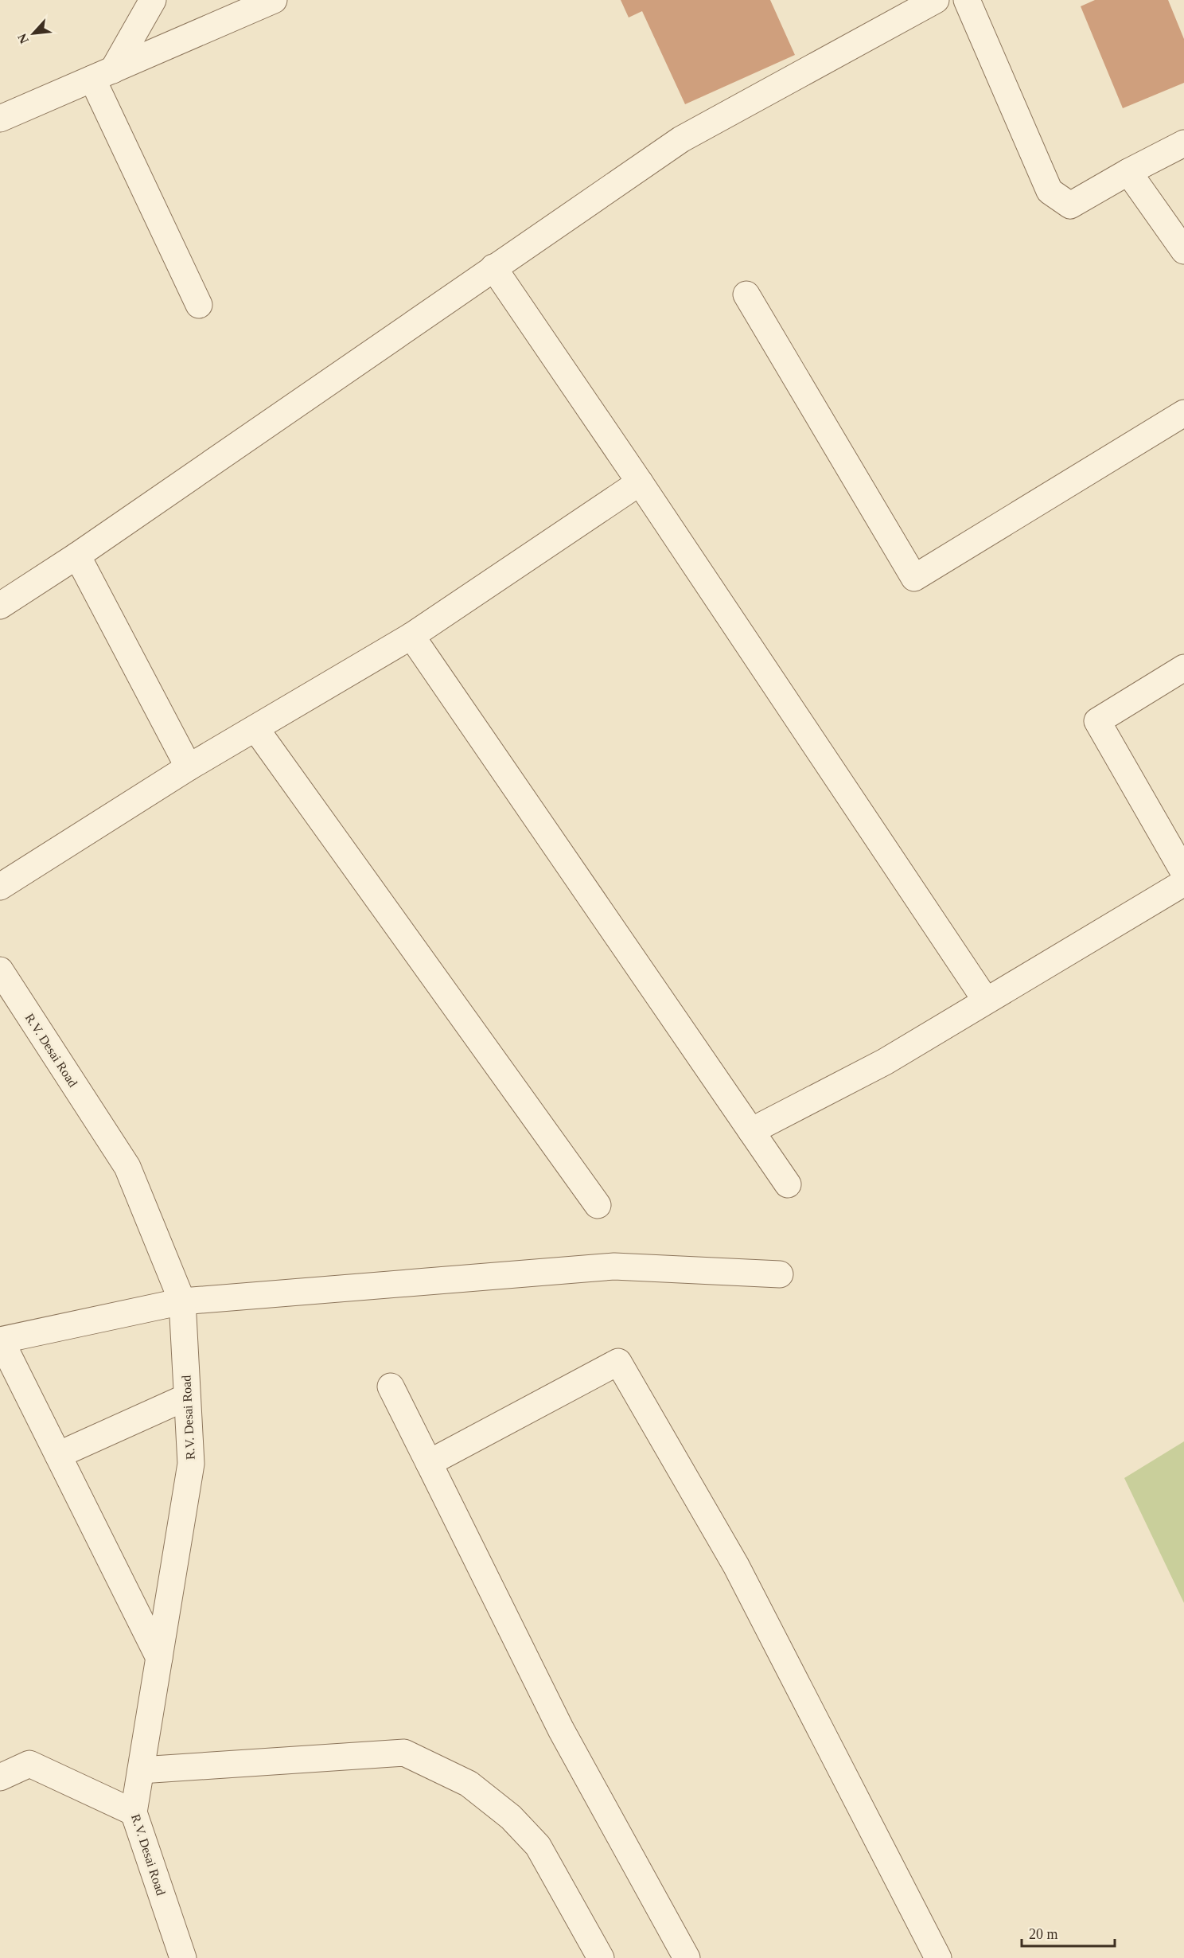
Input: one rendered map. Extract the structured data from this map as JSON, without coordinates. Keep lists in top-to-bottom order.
{
  "streets": {
    "street": ["R.V. Desai Road"]
  },
  "scale_bar": "20 m",
  "north": "bottom left"
}
